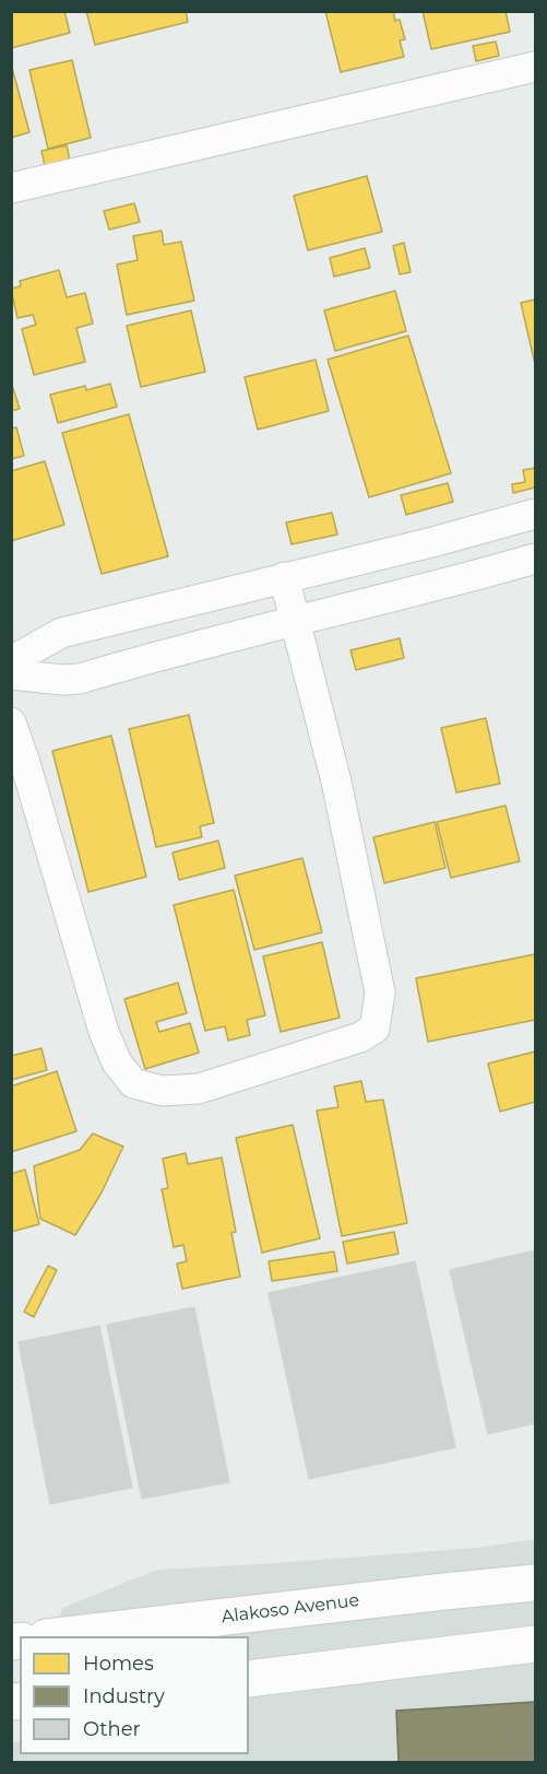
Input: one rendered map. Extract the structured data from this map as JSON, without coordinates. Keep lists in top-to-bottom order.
{
  "streets": {
    "street": ["Alakoso Avenue"]
  },
  "legend": ["Homes", "Industry", "Other"]
}
